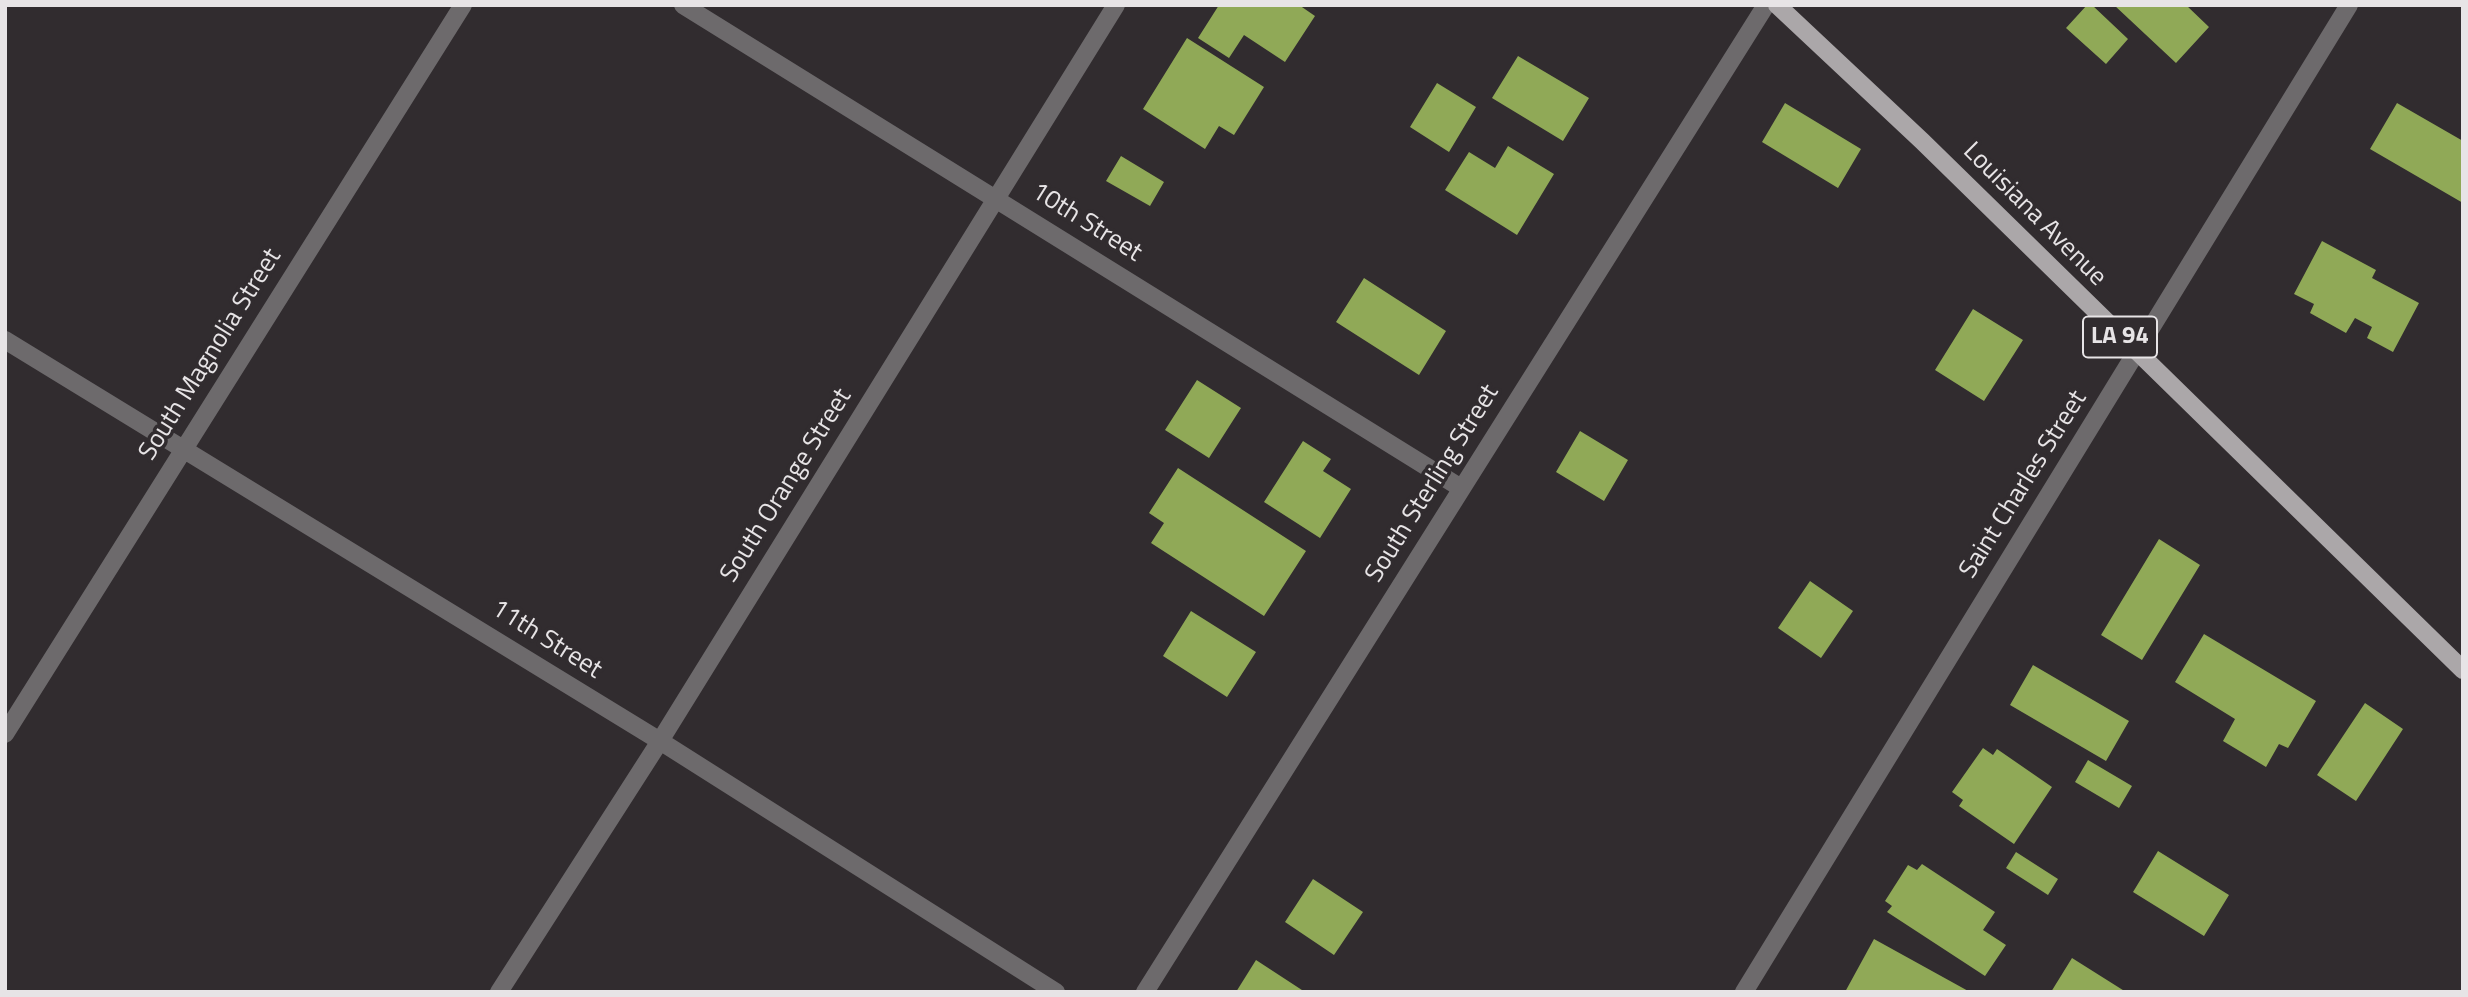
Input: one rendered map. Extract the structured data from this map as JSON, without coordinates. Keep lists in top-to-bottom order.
{
  "streets": {
    "main road": ["Louisiana Avenue", "LA 94"],
    "street": [
      "10th Street",
      "South Magnolia Street",
      "South Sterling Street",
      "Saint Charles Street",
      "South Orange Street",
      "11th Street"
    ]
  },
  "crossings": [
    ["Louisiana Avenue", "Saint Charles Street"],
    ["10th Street", "South Sterling Street"],
    ["10th Street", "South Orange Street"],
    ["South Magnolia Street", "11th Street"],
    ["South Orange Street", "11th Street"]
  ]
}
